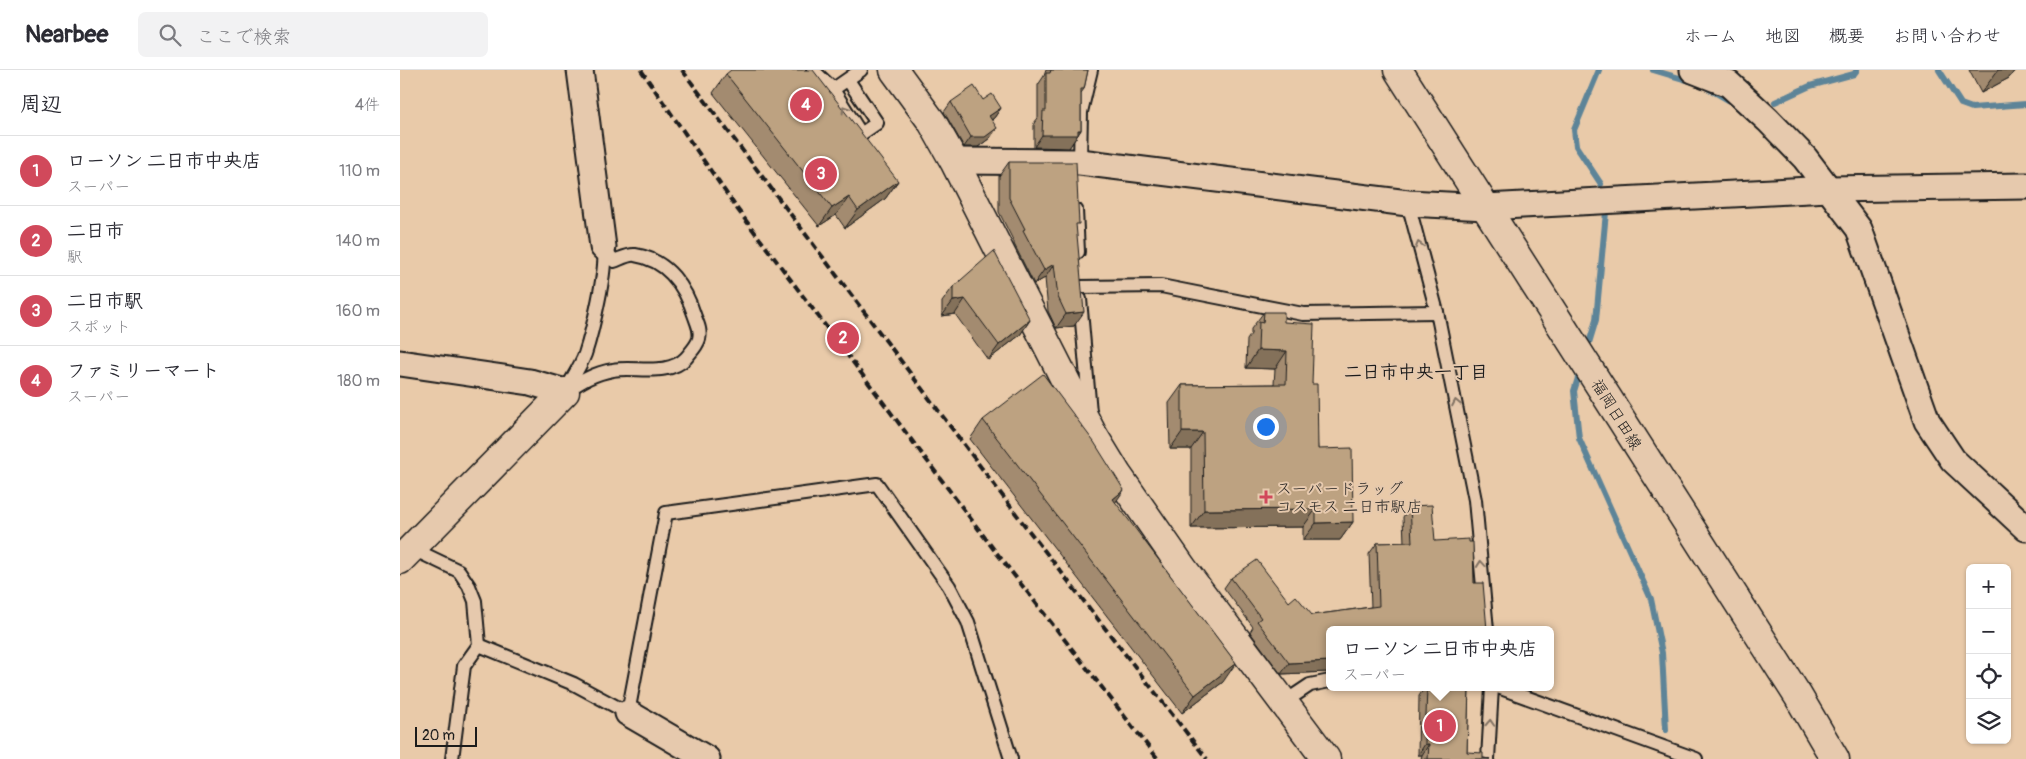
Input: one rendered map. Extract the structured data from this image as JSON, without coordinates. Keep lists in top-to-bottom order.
{
  "streets": {
    "street": ["福岡日田線"]
  },
  "districts": ["二日市中央一丁目"],
  "places": {
    "health": ["スーパードラッグ コスモス 二日市駅店"]
  },
  "scale_bar": "20 m",
  "page": {
    "header": "Nearbee",
    "search": "ここで検索",
    "nav": [
      "ホーム",
      "地図",
      "概要",
      "お問い合わせ"
    ],
    "heading": ["周辺", "4件"],
    "pins": [
      "4",
      "3",
      "2",
      "1"
    ],
    "list": [
      {
        "mark": "1",
        "name": "ローソン 二日市中央店",
        "note": "スーパー",
        "value": "110 m"
      },
      {
        "mark": "2",
        "name": "二日市",
        "note": "駅",
        "value": "140 m"
      },
      {
        "mark": "3",
        "name": "二日市駅",
        "note": "スポット",
        "value": "160 m"
      },
      {
        "mark": "4",
        "name": "ファミリーマート",
        "note": "スーパー",
        "value": "180 m"
      }
    ],
    "map_buttons": ["+", "−"],
    "popup": ["ローソン 二日市中央店", "スーパー"],
    "scale": "20 m"
  }
}
